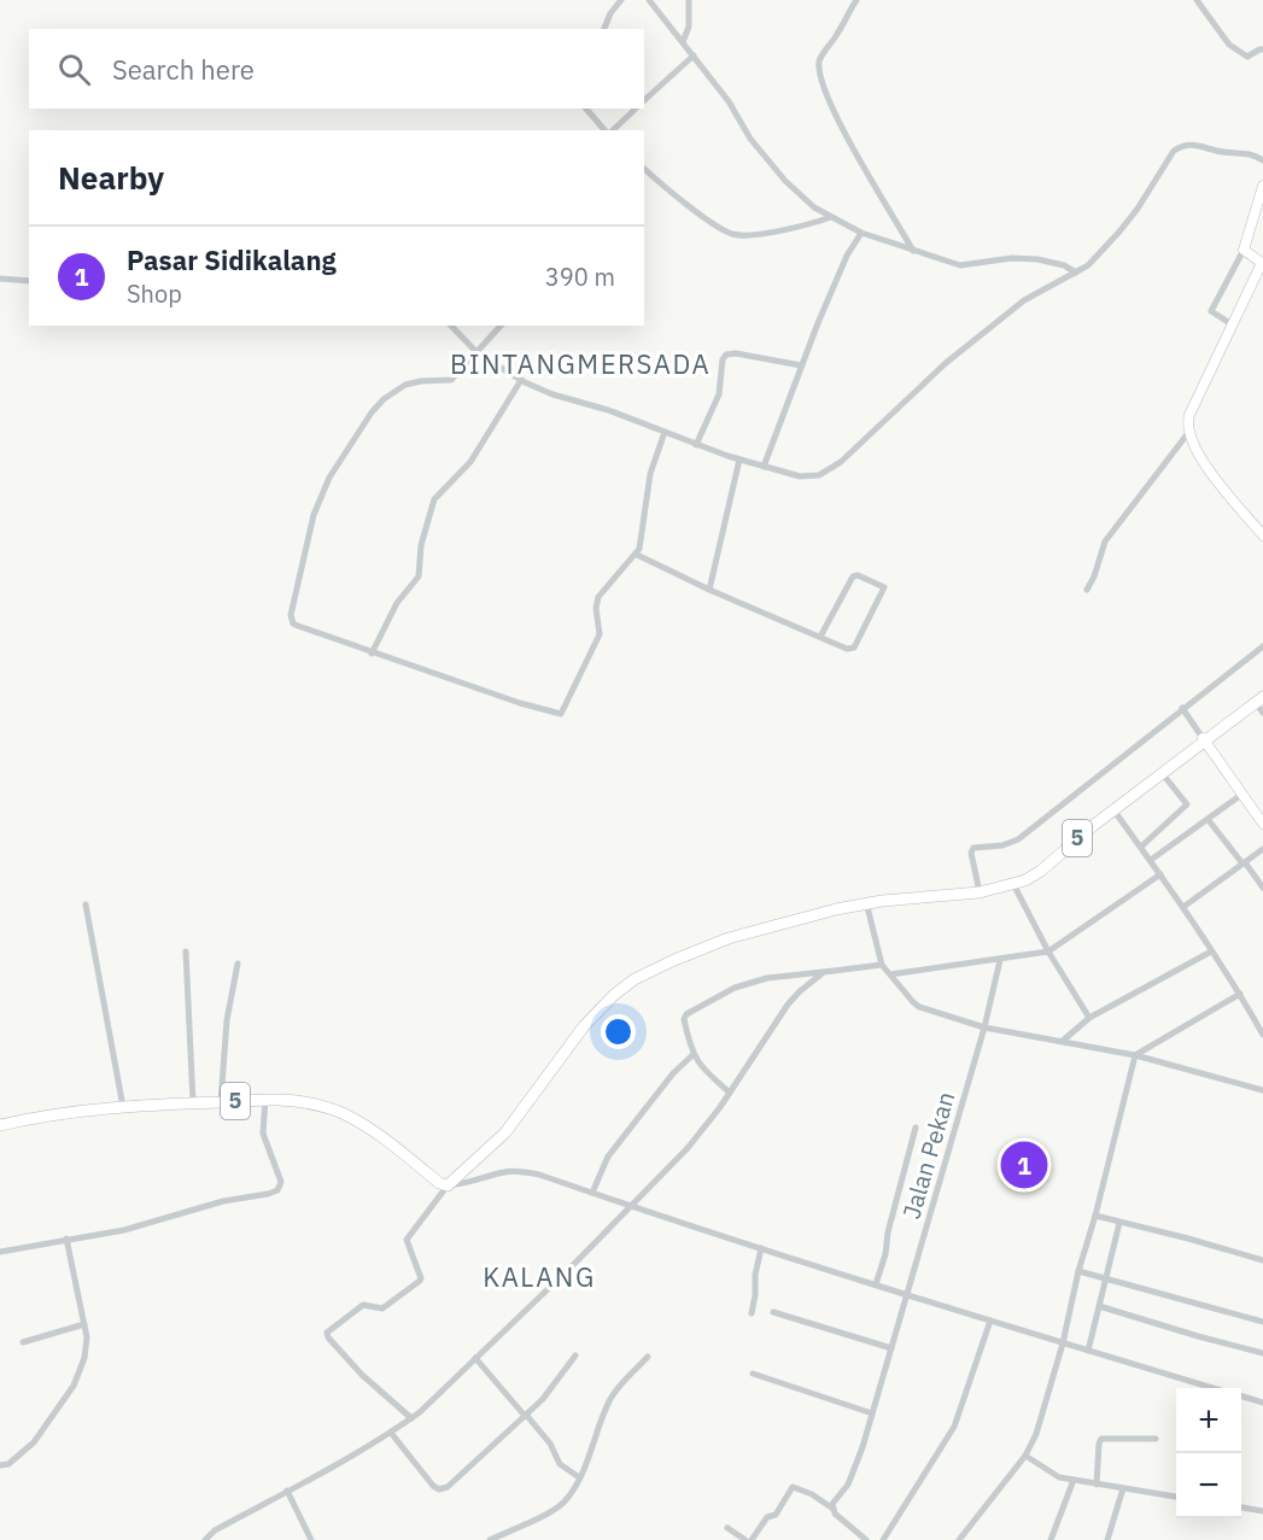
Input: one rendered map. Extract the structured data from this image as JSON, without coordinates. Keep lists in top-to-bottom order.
{
  "streets": {
    "highway": ["5"],
    "street": ["Jalan Pekan"]
  },
  "districts": ["BINTANGMERSADA", "KALANG"],
  "page": {
    "search": "Search here",
    "heading": "Nearby",
    "list": [
      {
        "mark": "1",
        "name": "Pasar Sidikalang",
        "note": "Shop",
        "value": "390 m"
      }
    ],
    "pins": "1",
    "map_buttons": ["+", "−"]
  }
}
